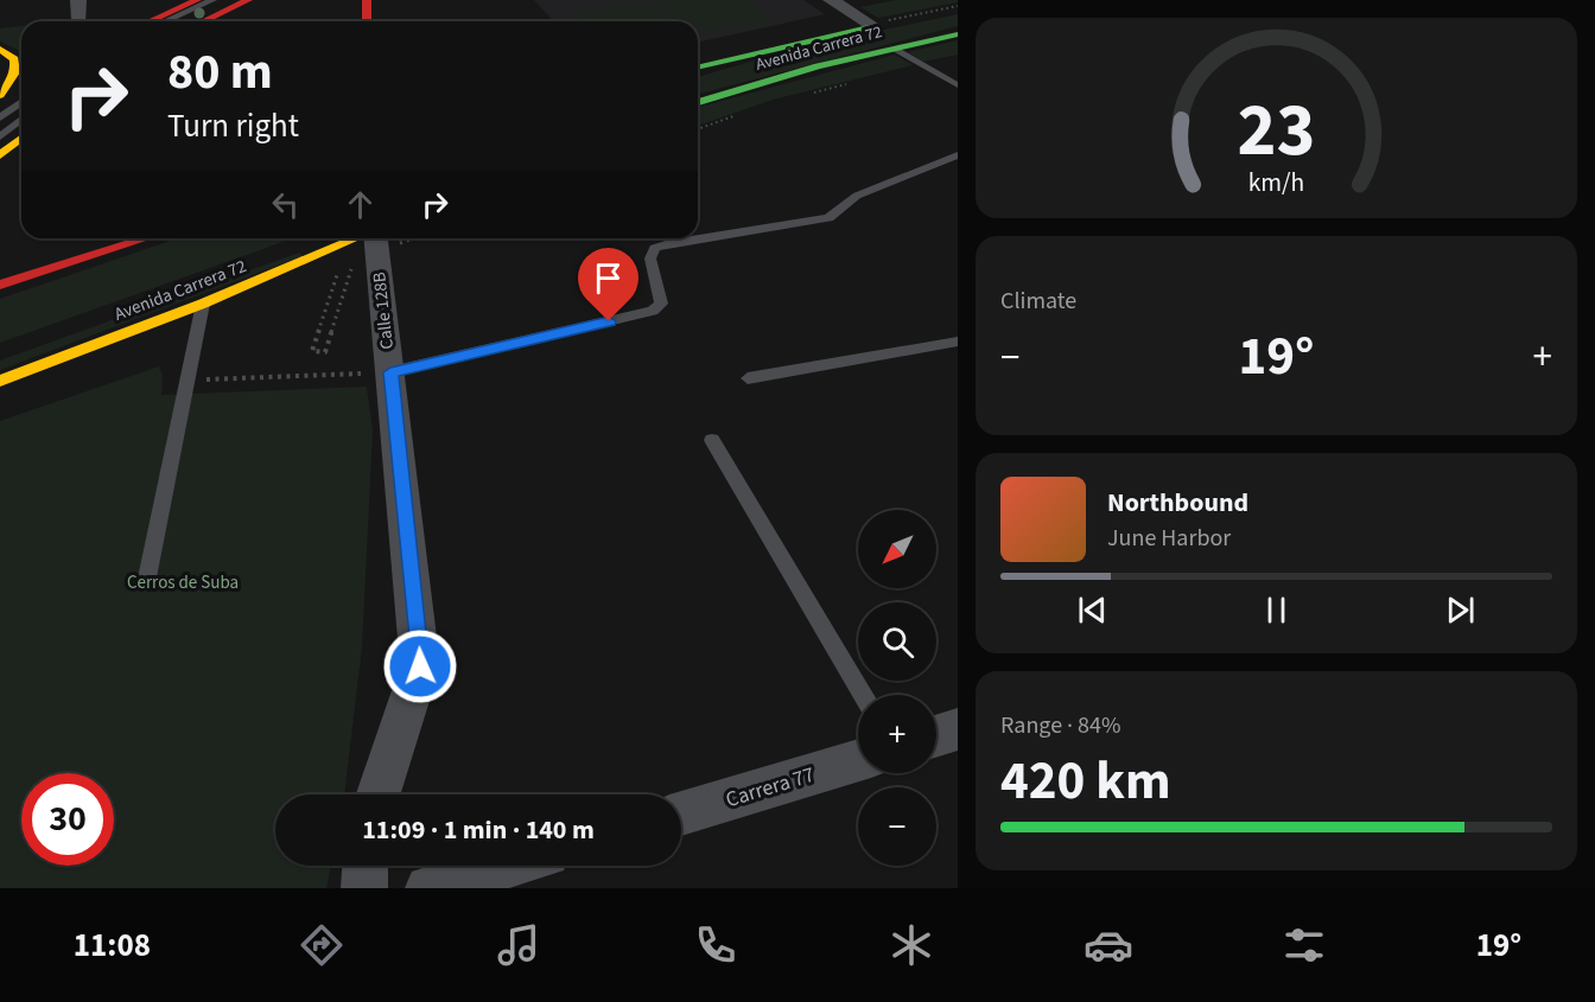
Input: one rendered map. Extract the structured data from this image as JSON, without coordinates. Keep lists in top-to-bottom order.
{
  "streets": {
    "main road": ["Avenida Carrera 72"],
    "street": ["Calle 128B", "Carrera 77"]
  },
  "crossings": [
    ["Avenida Carrera 72", "Calle 128B"]
  ],
  "parks": ["Cerros de Suba"],
  "north": "bottom left",
  "page": {
    "turn": ["80 m", "Turn right"],
    "tile": [
      "Climate",
      ["Range · 84%", "420 km"]
    ],
    "heat": ["−", "19°", "+"],
    "song": ["Northbound", "June Harbor"],
    "map_buttons": ["+", "−"],
    "limit": "30",
    "trip": "11:09 · 1 min · 140 m",
    "tabs": ["11:08", "19°"],
    "gauge": ["23", "km/h"]
  }
}
